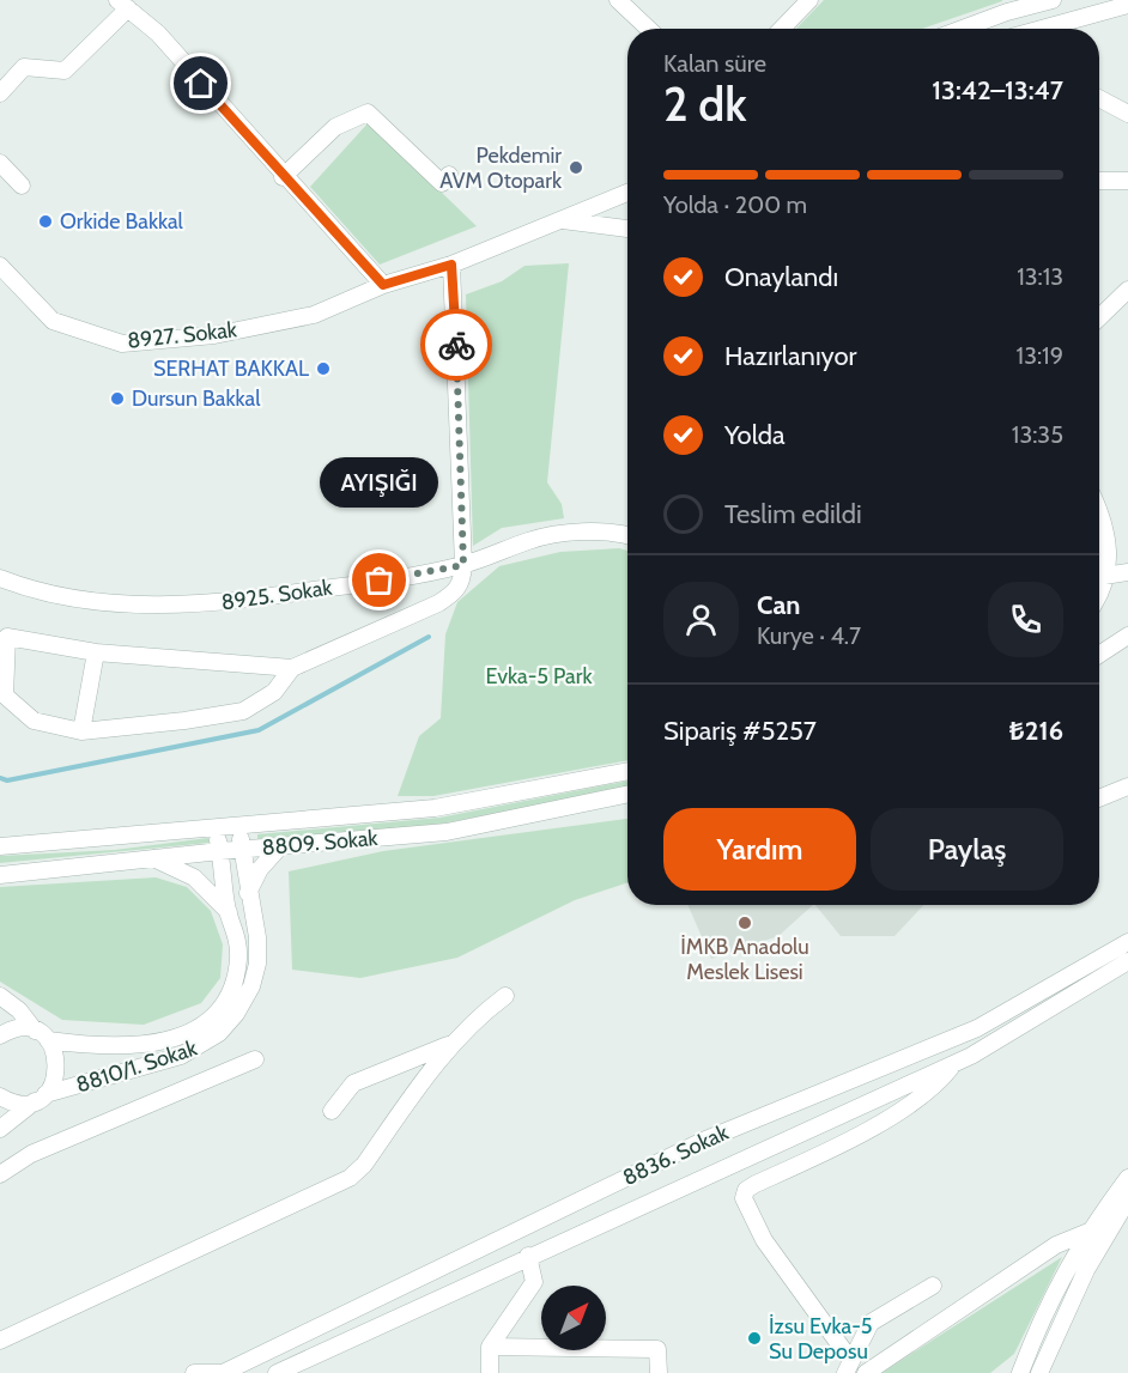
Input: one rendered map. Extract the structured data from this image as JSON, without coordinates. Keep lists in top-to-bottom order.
{
  "streets": {
    "street": [
      "8927. Sokak",
      "8925. Sokak",
      "8809. Sokak",
      "8810/1. Sokak",
      "8836. Sokak"
    ]
  },
  "crossings": [
    ["8809. Sokak", "8810/1. Sokak"]
  ],
  "parks": ["Evka-5 Park"],
  "places": [
    "Pekdemir AVM Otopark",
    "Orkide Bakkal",
    "SERHAT BAKKAL",
    "Dursun Bakkal",
    "AYIŞIĞI",
    "İMKB Anadolu Meslek Lisesi",
    "İzsu Evka-5 Su Deposu"
  ],
  "north": "top right",
  "page": {
    "heading": ["2 dk", "Kalan süre", "13:42–13:47"],
    "panel": [
      "Can",
      "Kurye · 4.7",
      "Sipariş #5257",
      "₺216"
    ],
    "bar": "Yolda · 200 m",
    "list": [
      ["Onaylandı", "13:13"],
      ["Hazırlanıyor", "13:19"],
      ["Yolda", "13:35"],
      "Teslim edildi"
    ],
    "bubble": "AYIŞIĞI",
    "buttons": ["Yardım", "Paylaş"]
  }
}
